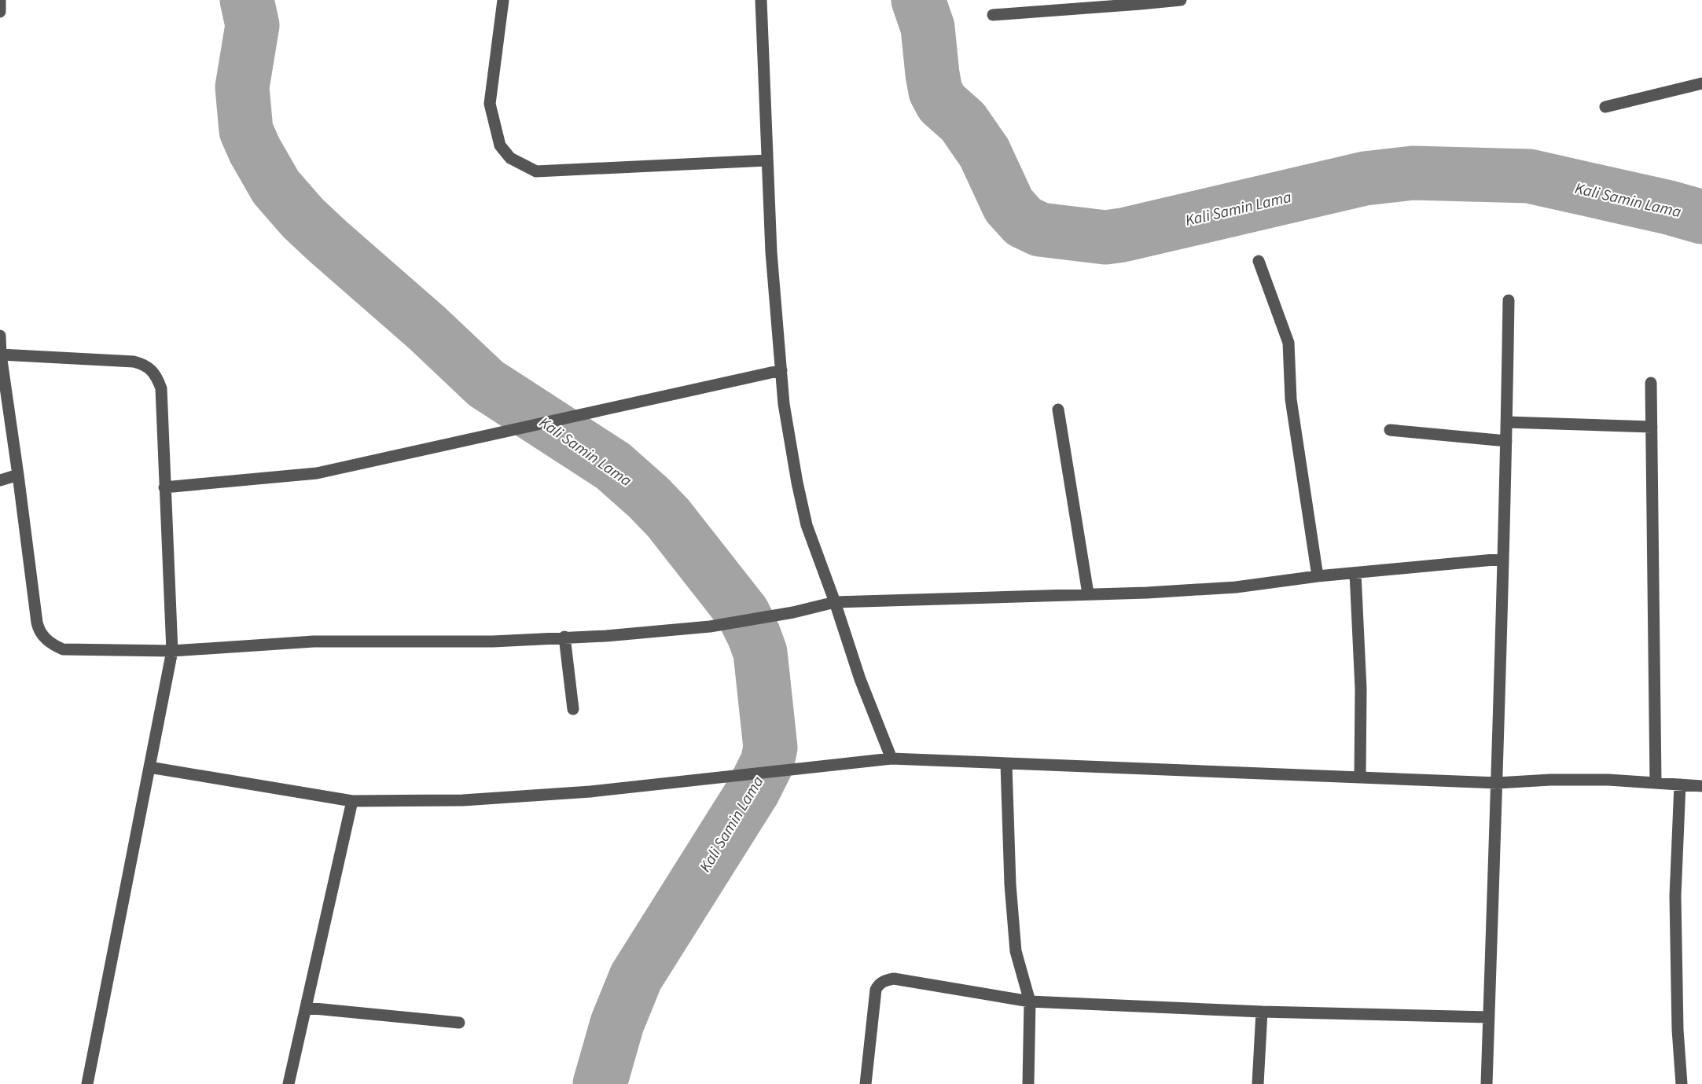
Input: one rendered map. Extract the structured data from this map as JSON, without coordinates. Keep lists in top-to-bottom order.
{
  "water": ["Kali Samin Lama"]
}
